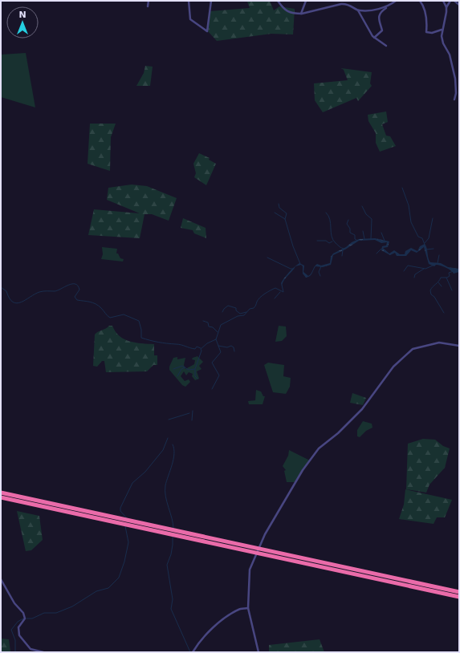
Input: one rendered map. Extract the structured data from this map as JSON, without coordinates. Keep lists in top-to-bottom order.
{
  "north": "top"
}
